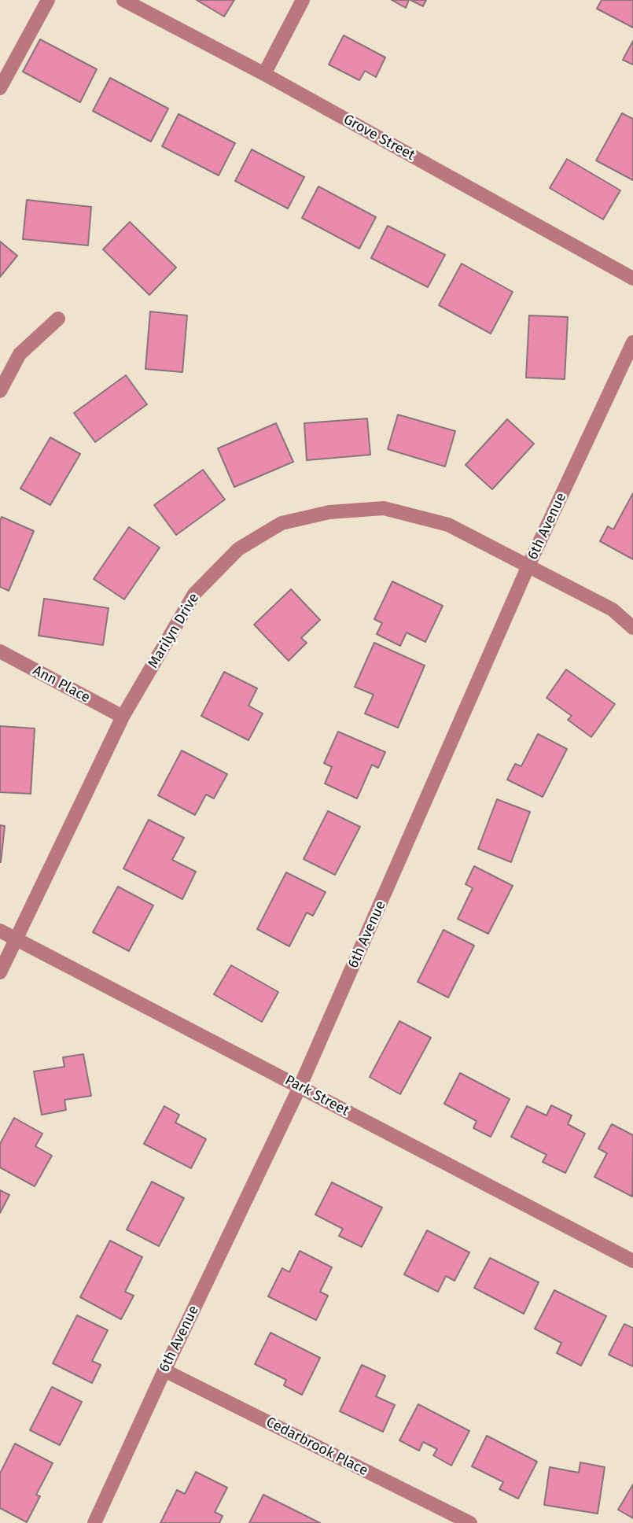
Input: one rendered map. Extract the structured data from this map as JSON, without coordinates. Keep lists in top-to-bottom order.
{
  "streets": {
    "street": [
      "Grove Street",
      "6th Avenue",
      "Marilyn Drive",
      "Ann Place",
      "Park Street",
      "Cedarbrook Place"
    ]
  },
  "crossings": [
    ["6th Avenue", "Marilyn Drive"],
    ["6th Avenue", "Park Street"],
    ["6th Avenue", "Cedarbrook Place"],
    ["Marilyn Drive", "Ann Place"],
    ["Marilyn Drive", "Park Street"]
  ]
}
